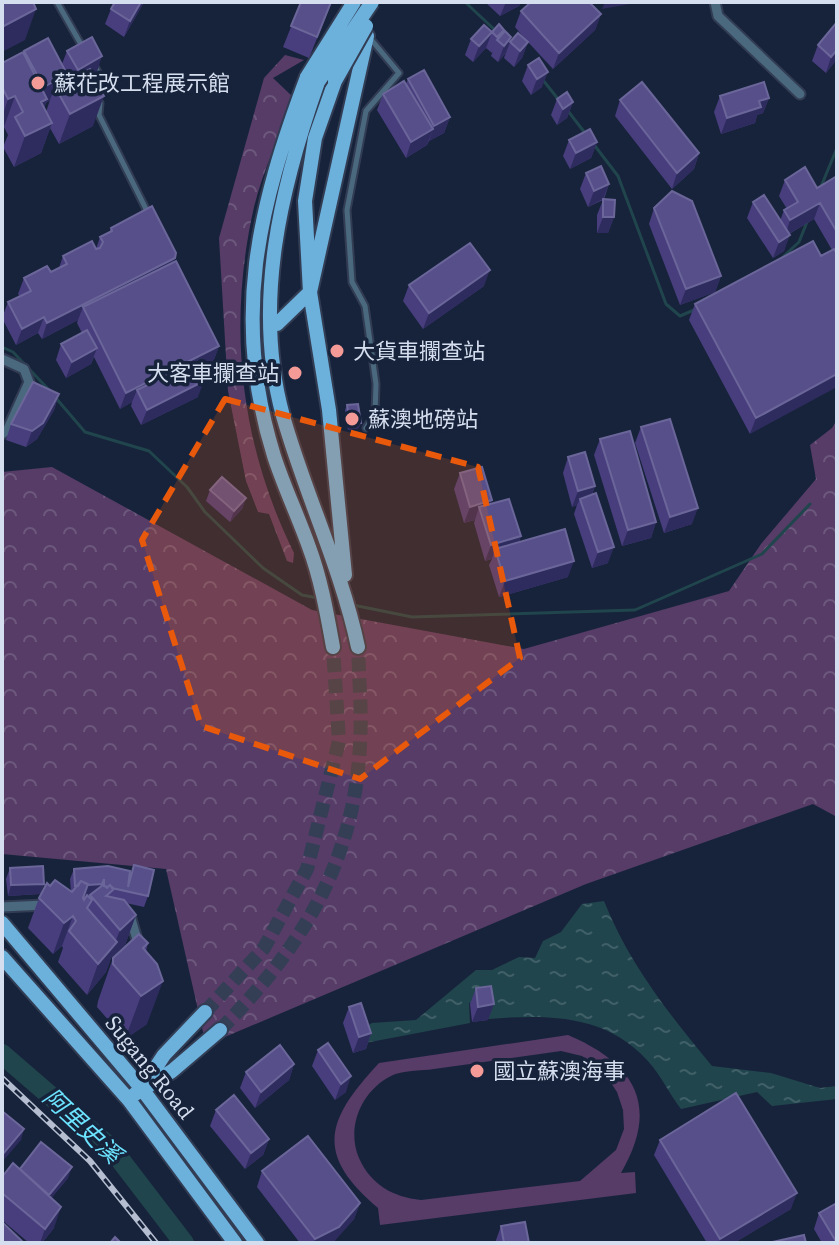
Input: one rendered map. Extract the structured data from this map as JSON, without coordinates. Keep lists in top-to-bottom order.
{
  "streets": {
    "main road": ["Sugang Road"]
  },
  "water": ["阿里史溪"],
  "places": [
    "蘇花改工程展示館",
    "大貨車攔查站",
    "大客車攔查站",
    "蘇澳地磅站",
    "國立蘇澳海事"
  ]
}
